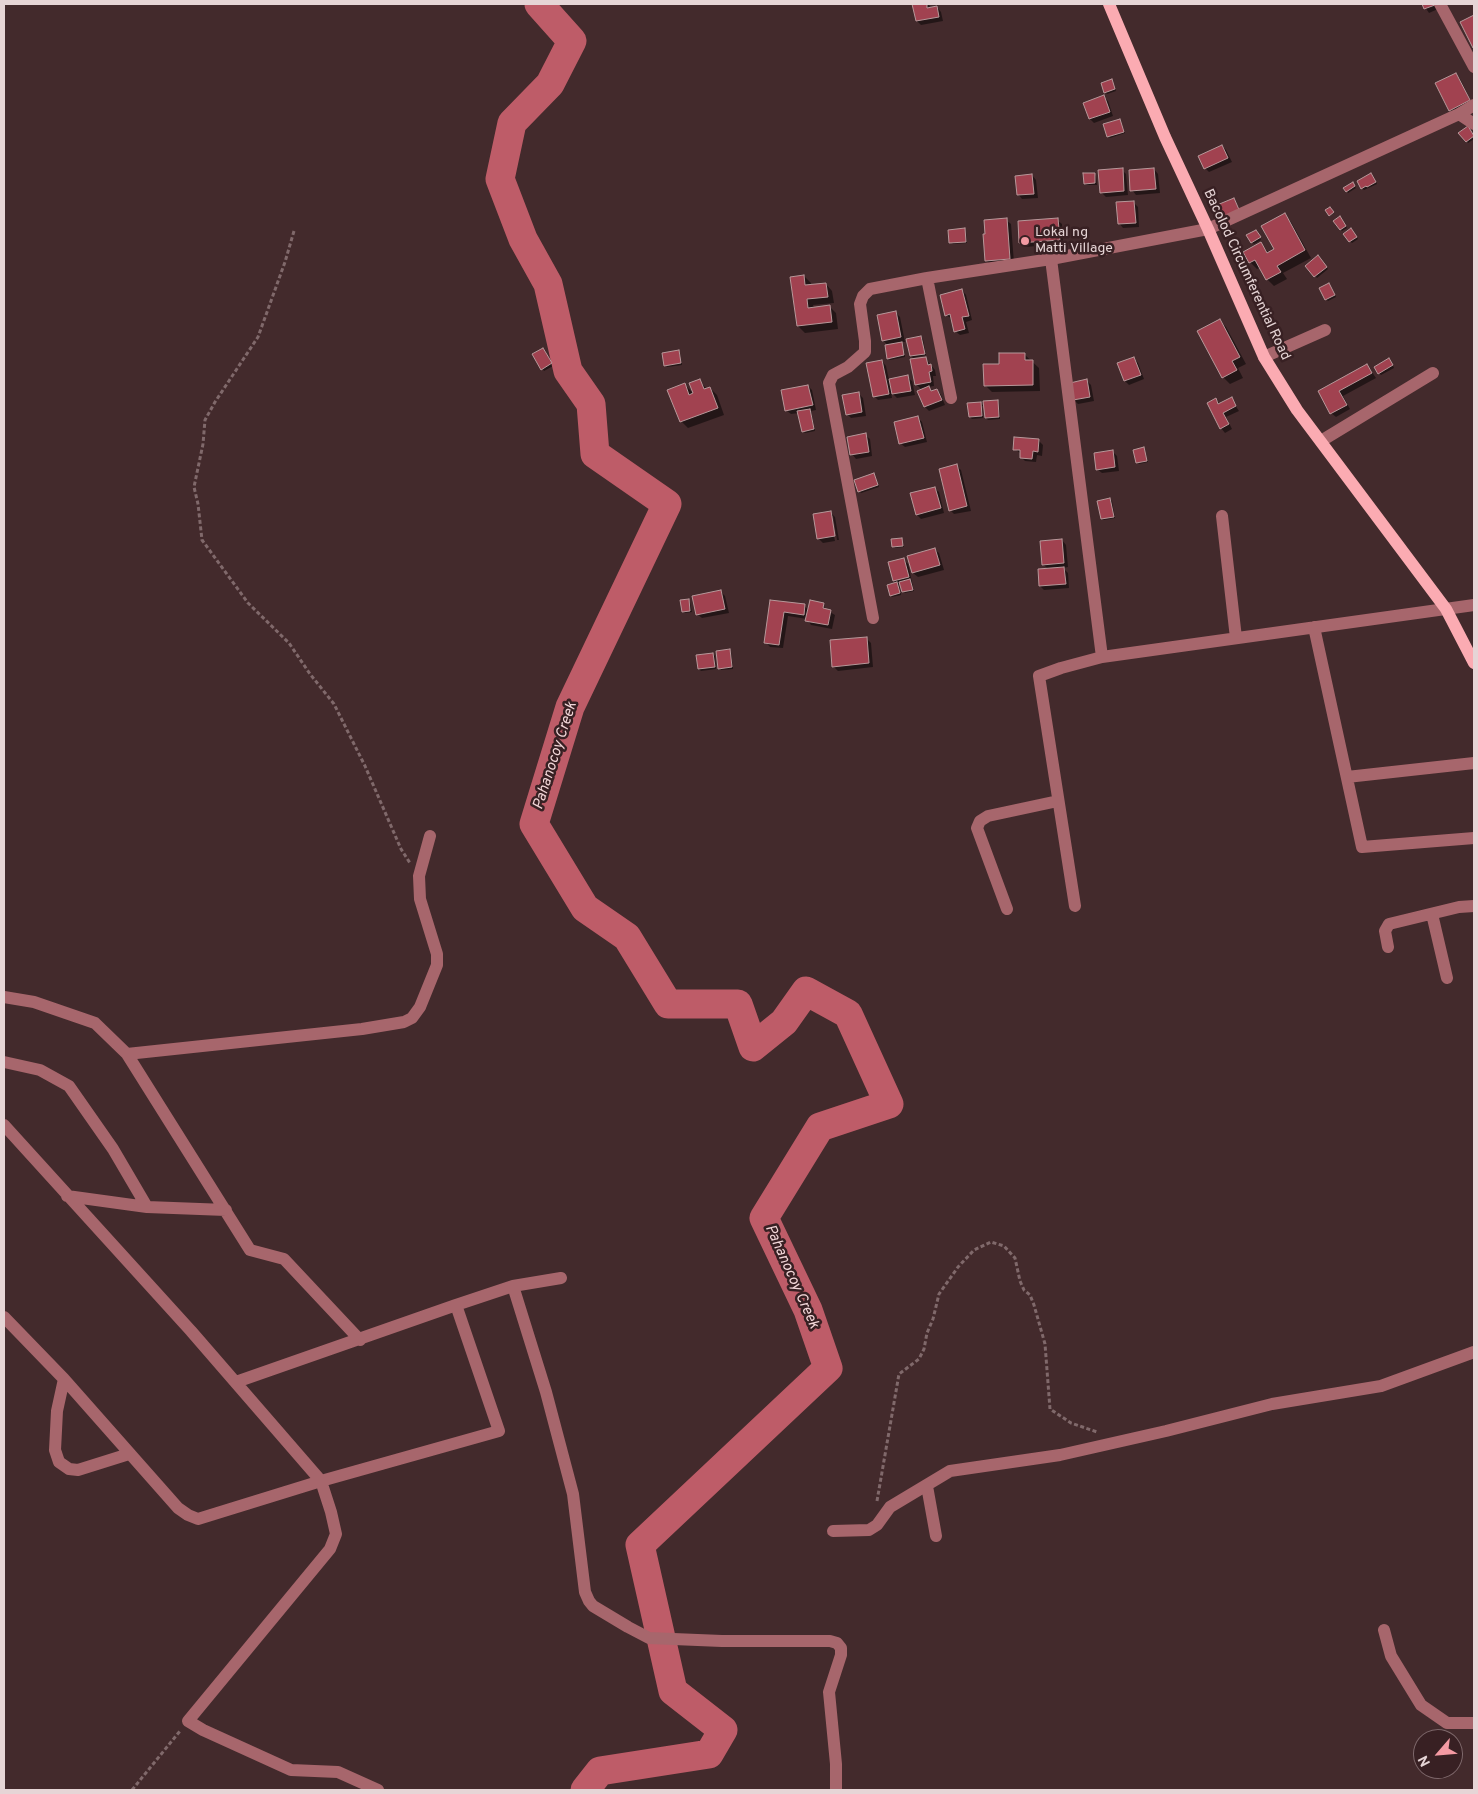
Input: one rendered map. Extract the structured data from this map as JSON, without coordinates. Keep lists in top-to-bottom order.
{
  "streets": {
    "main road": ["Bacolod Circumferential Road"]
  },
  "water": ["Pahanocoy Creek"],
  "places": ["Lokal ng Matti Village"],
  "north": "bottom left"
}
